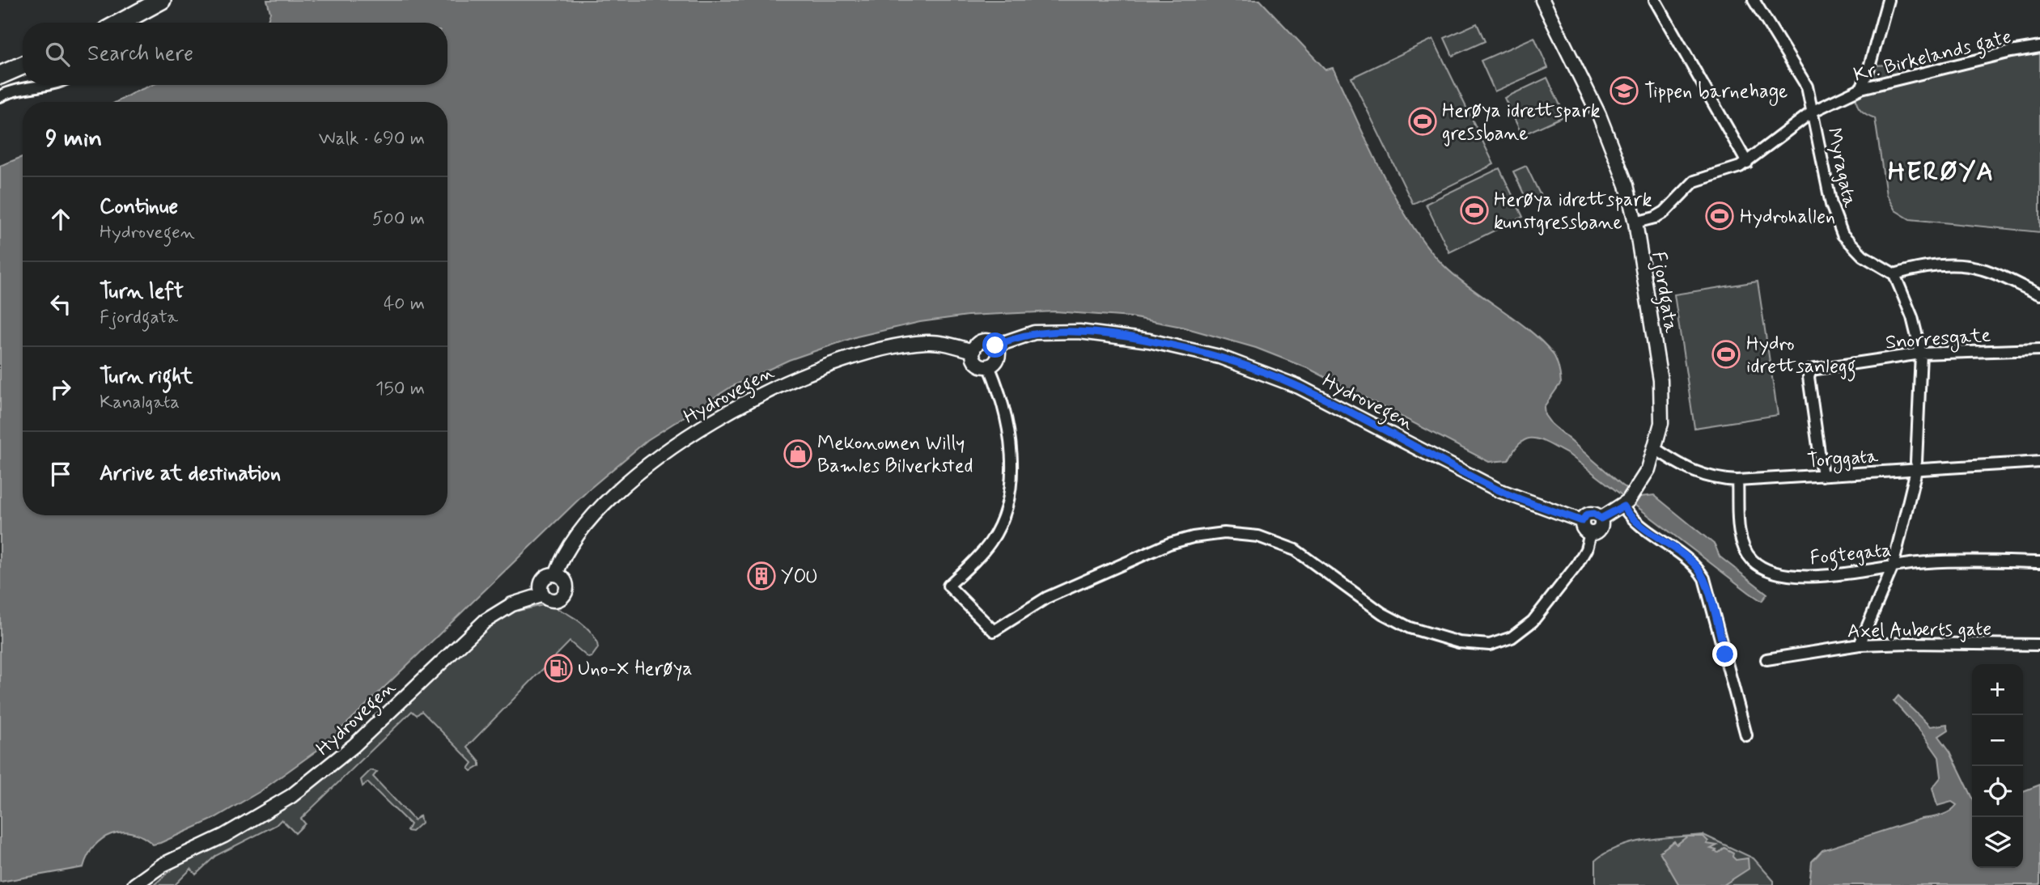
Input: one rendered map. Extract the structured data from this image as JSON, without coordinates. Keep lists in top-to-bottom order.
{
  "streets": {
    "street": [
      "Kr. Birkelands gate",
      "Myragata",
      "Fjordgata",
      "Snorresgate",
      "Hydrovegen",
      "Torggata",
      "Fogtegata",
      "Axel Auberts gate"
    ]
  },
  "crossings": [
    ["Kr. Birkelands gate", "Myragata"],
    ["Kr. Birkelands gate", "Fjordgata"],
    ["Fjordgata", "Torggata"],
    ["Snorresgate", "Torggata"],
    ["Torggata", "Fogtegata"]
  ],
  "districts": ["HERØYA"],
  "places": {
    "school or university": ["Tippen barnehage"],
    "sports": [
      "Herøya idrettspark gressbane",
      "Herøya idrettspark kunstgressbane",
      "Hydrohallen",
      "Hydro idrettsanlegg"
    ],
    "shop": ["Mekonomen Willy Bamles Bilverksted"],
    "building": ["YOU"],
    "fuel station": ["Uno-X Herøya"]
  },
  "page": {
    "search": "Search here",
    "heading": ["9 min", "Walk · 690 m"],
    "list": [
      ["Continue", "Hydrovegen", "500 m"],
      ["Turn left", "Fjordgata", "40 m"],
      ["Turn right", "Kanalgata", "150 m"],
      "Arrive at destination"
    ],
    "map_buttons": ["+", "−"]
  }
}
